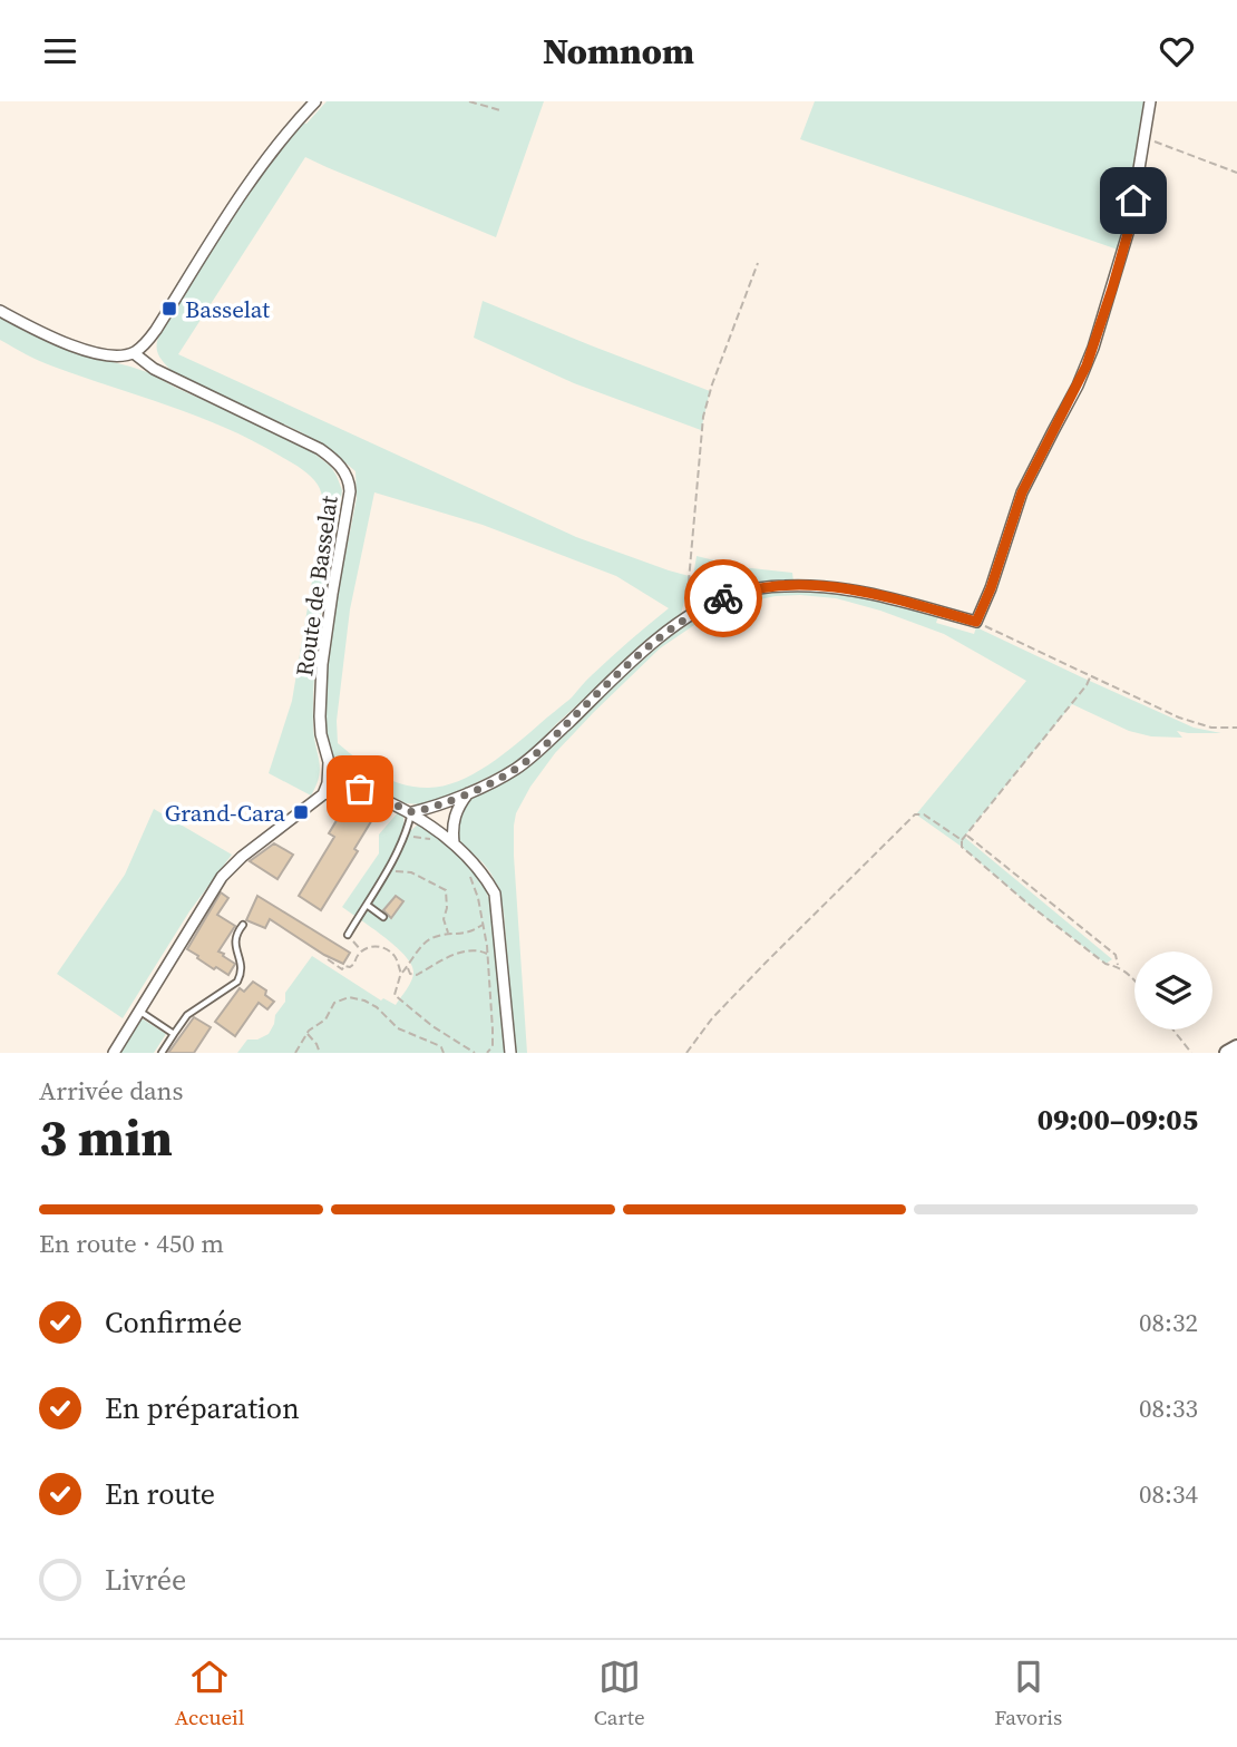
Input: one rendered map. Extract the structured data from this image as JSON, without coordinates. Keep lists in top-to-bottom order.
{
  "streets": {
    "street": ["Route de Basselat"]
  },
  "places": {
    "transit": ["Basselat", "Grand-Cara"]
  },
  "page": {
    "header": "Nomnom",
    "heading": ["3 min", "Arrivée dans", "09:00–09:05"],
    "bar": "En route · 450 m",
    "list": [
      ["Confirmée", "08:32"],
      ["En préparation", "08:33"],
      ["En route", "08:34"],
      "Livrée"
    ],
    "tabs": ["Accueil", "Carte", "Favoris"]
  }
}
